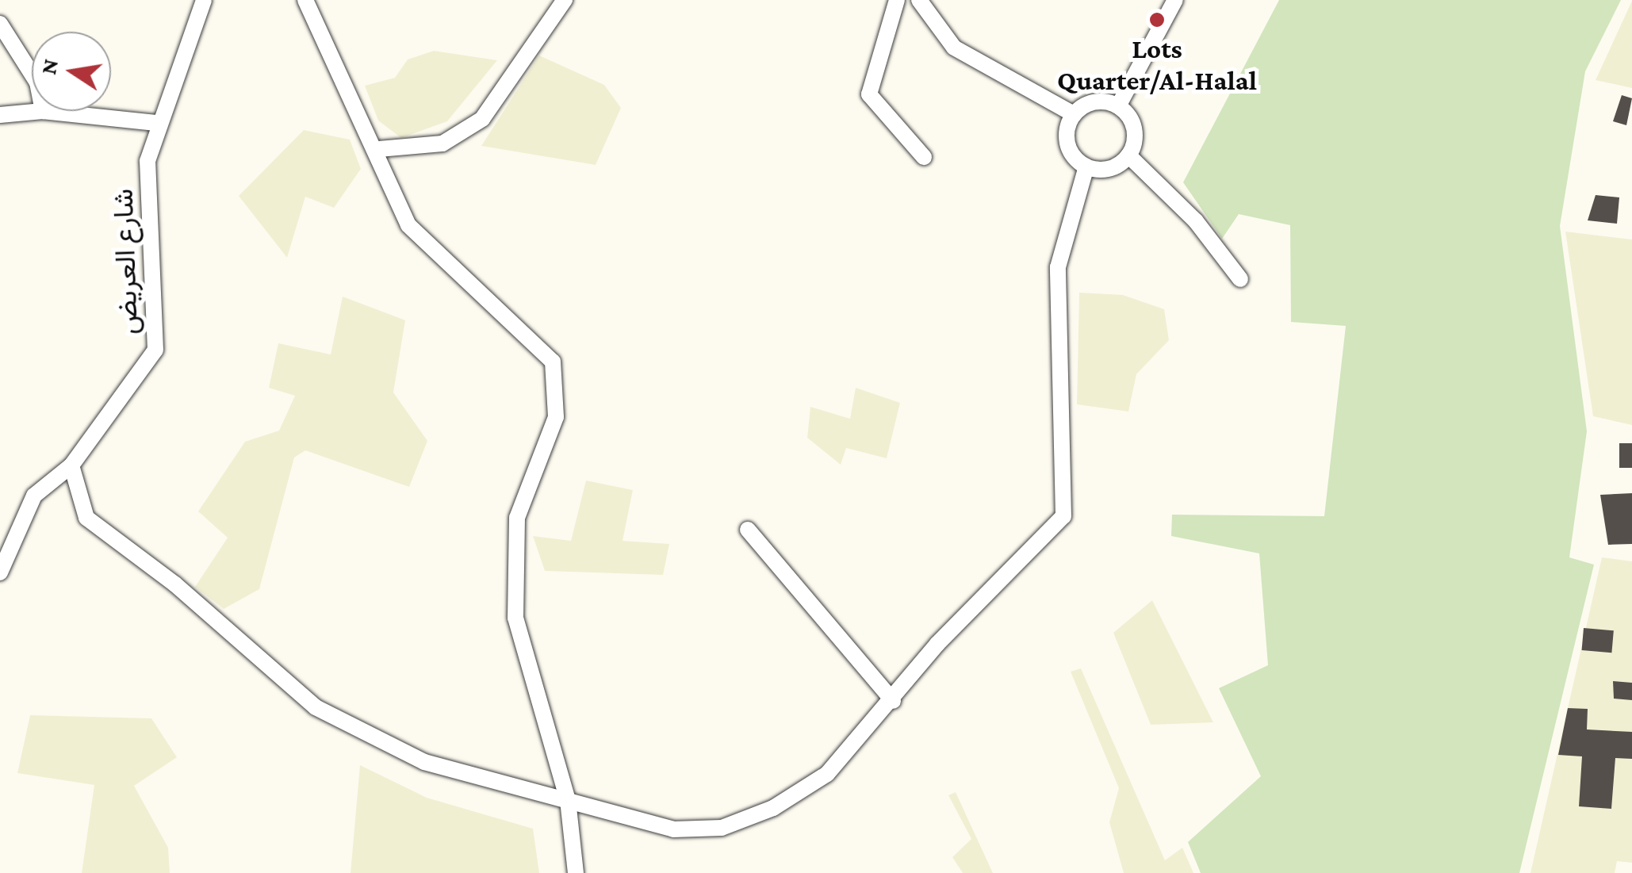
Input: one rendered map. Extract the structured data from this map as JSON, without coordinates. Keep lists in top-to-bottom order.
{
  "streets": {
    "street": ["شارع العريض"]
  },
  "places": ["Lots Quarter/Al-Halal"],
  "north": "left"
}
